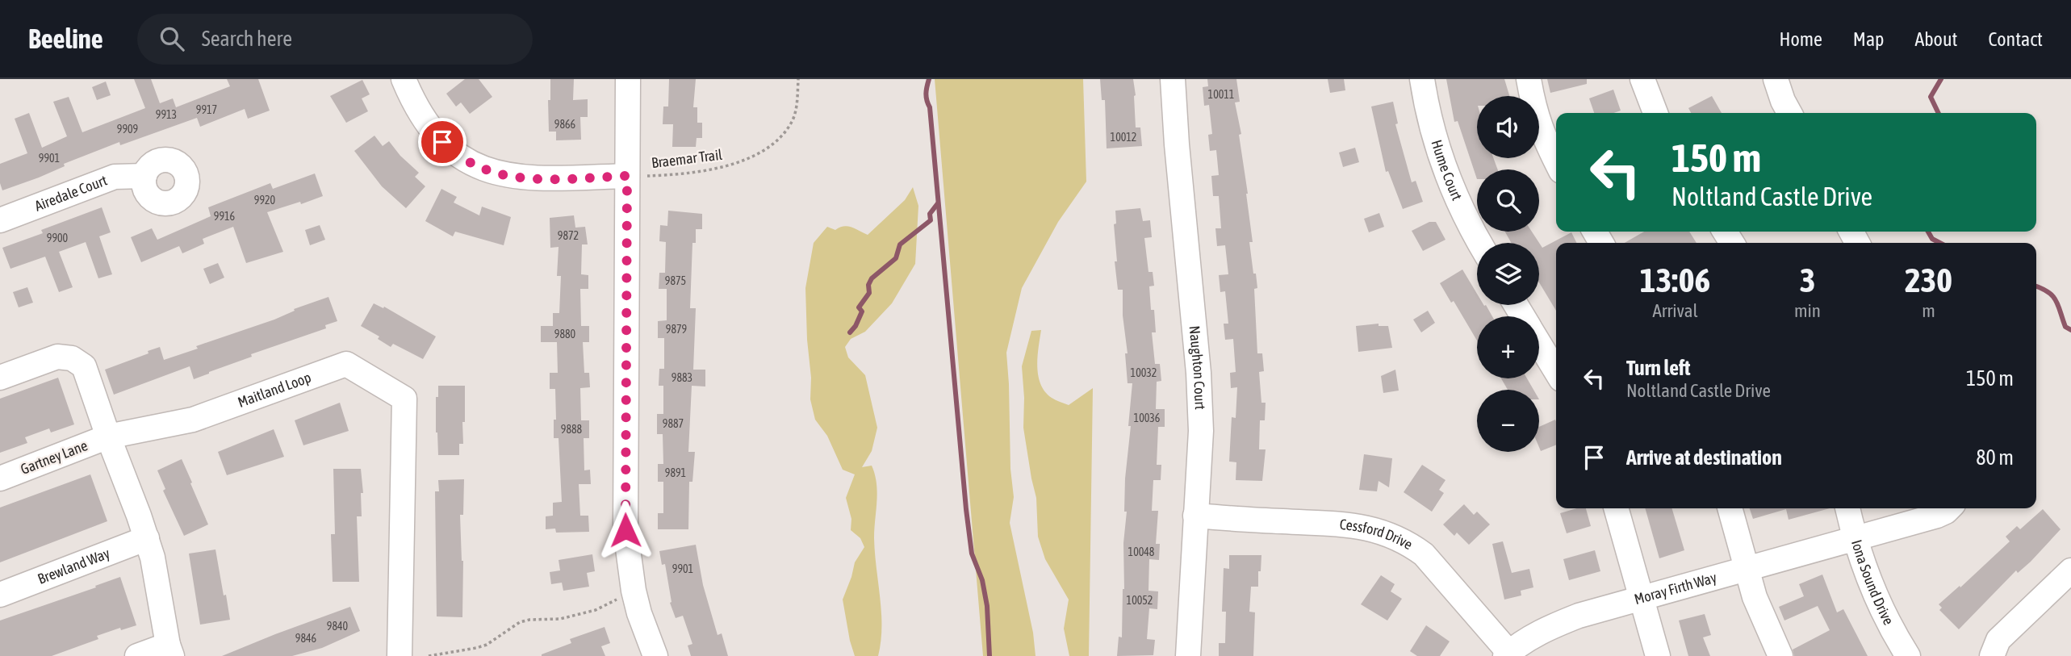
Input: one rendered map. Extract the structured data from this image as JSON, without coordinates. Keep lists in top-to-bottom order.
{
  "streets": {
    "street": [
      "Hume Court",
      "Airedale Court",
      "Naughton Court",
      "Maitland Loop",
      "Gartney Lane",
      "Cessford Drive",
      "Brewland Way",
      "Iona Sound Drive",
      "Moray Firth Way"
    ],
    "path": ["Braemar Trail"]
  },
  "crossings": [
    ["Naughton Court", "Cessford Drive"],
    ["Maitland Loop", "Gartney Lane"],
    ["Cessford Drive", "Moray Firth Way"],
    ["Iona Sound Drive", "Moray Firth Way"]
  ],
  "house_numbers": [
    "10011",
    "9917",
    "9913",
    "9866",
    "9909",
    "10012",
    "9901",
    "9920",
    "9916",
    "9872",
    "9900",
    "9875",
    "9879",
    "9880",
    "10032",
    "9883",
    "10036",
    "9887",
    "9888",
    "9891",
    "10048",
    "9901",
    "10052",
    "9840",
    "9846"
  ],
  "page": {
    "header": "Beeline",
    "search": "Search here",
    "nav": [
      "Home",
      "Map",
      "About",
      "Contact"
    ],
    "map_buttons": ["+", "−"],
    "turn": ["150 m", "Noltland Castle Drive"],
    "eta": [
      "13:06",
      "Arrival",
      "3",
      "min",
      "230",
      "m"
    ],
    "list": [
      {
        "name": "Turn left",
        "note": "Noltland Castle Drive",
        "value": "150 m"
      },
      {
        "name": "Arrive at destination",
        "value": "80 m"
      }
    ]
  }
}
